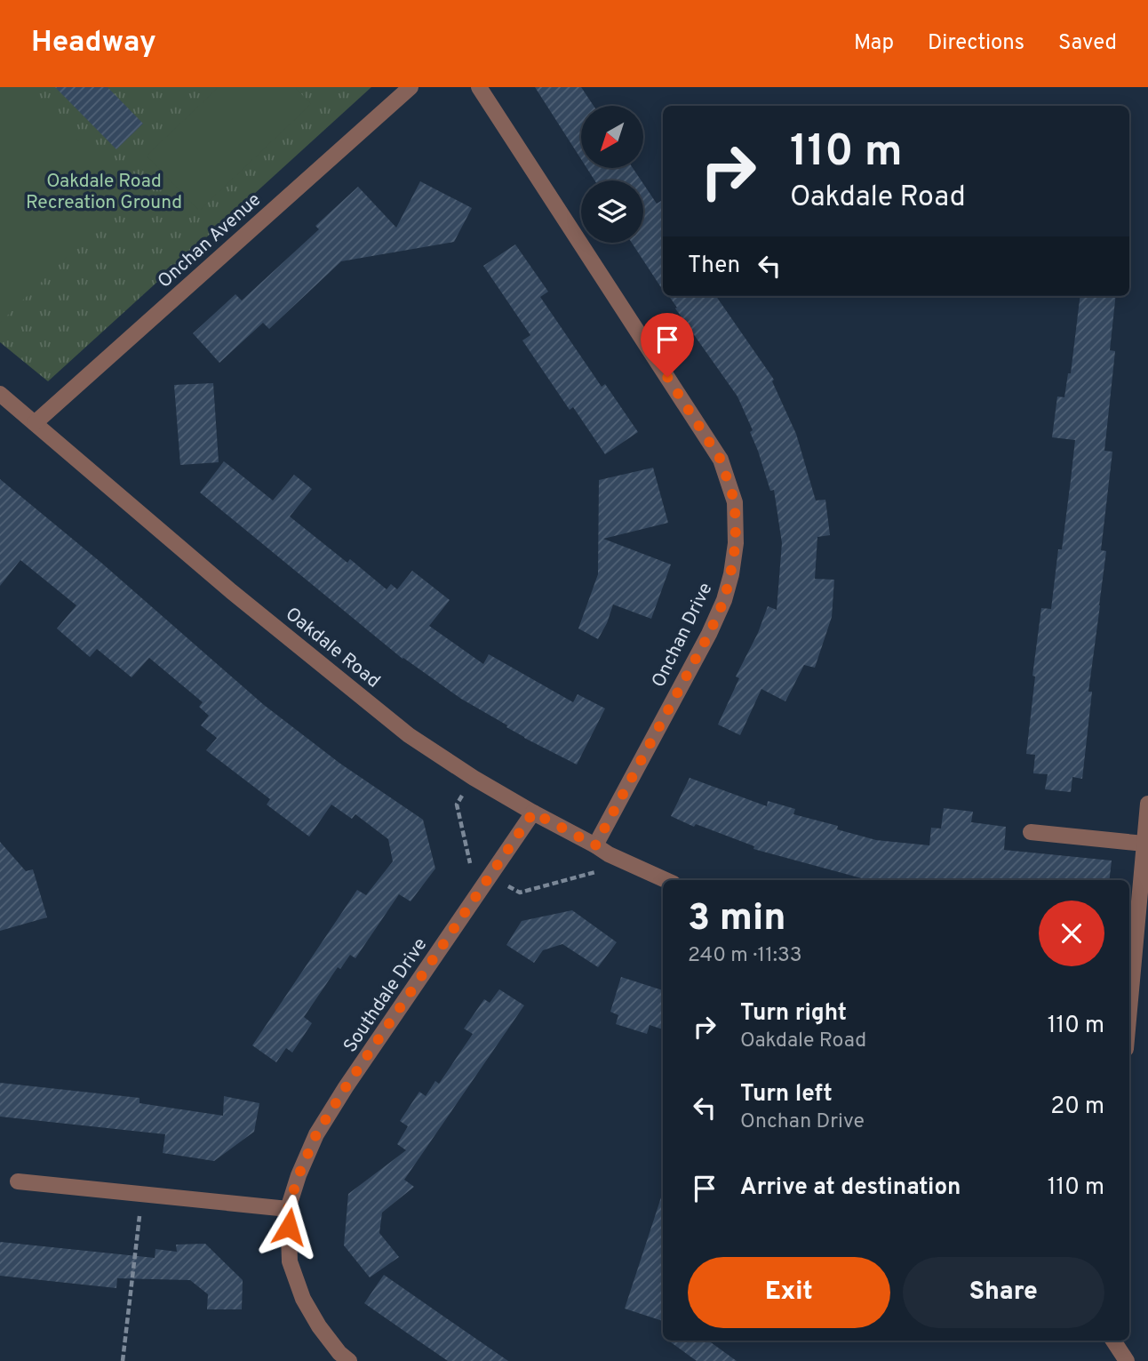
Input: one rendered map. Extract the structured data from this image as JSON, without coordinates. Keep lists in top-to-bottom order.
{
  "streets": {
    "street": [
      "Onchan Avenue",
      "Onchan Drive",
      "Oakdale Road",
      "Southdale Drive"
    ]
  },
  "crossings": [
    ["Onchan Avenue", "Oakdale Road"],
    ["Onchan Drive", "Oakdale Road"],
    ["Oakdale Road", "Southdale Drive"]
  ],
  "parks": ["Oakdale Road Recreation Ground"],
  "north": "bottom left",
  "page": {
    "header": "Headway",
    "nav": ["Map", "Directions", "Saved"],
    "turn": ["110 m", "Oakdale Road"],
    "then": "Then",
    "heading": ["3 min", "240 m · 11:33"],
    "list": [
      {
        "name": "Turn right",
        "note": "Oakdale Road",
        "value": "110 m"
      },
      {
        "name": "Turn left",
        "note": "Onchan Drive",
        "value": "20 m"
      },
      {
        "name": "Arrive at destination",
        "value": "110 m"
      }
    ],
    "buttons": ["Exit", "Share"]
  }
}
